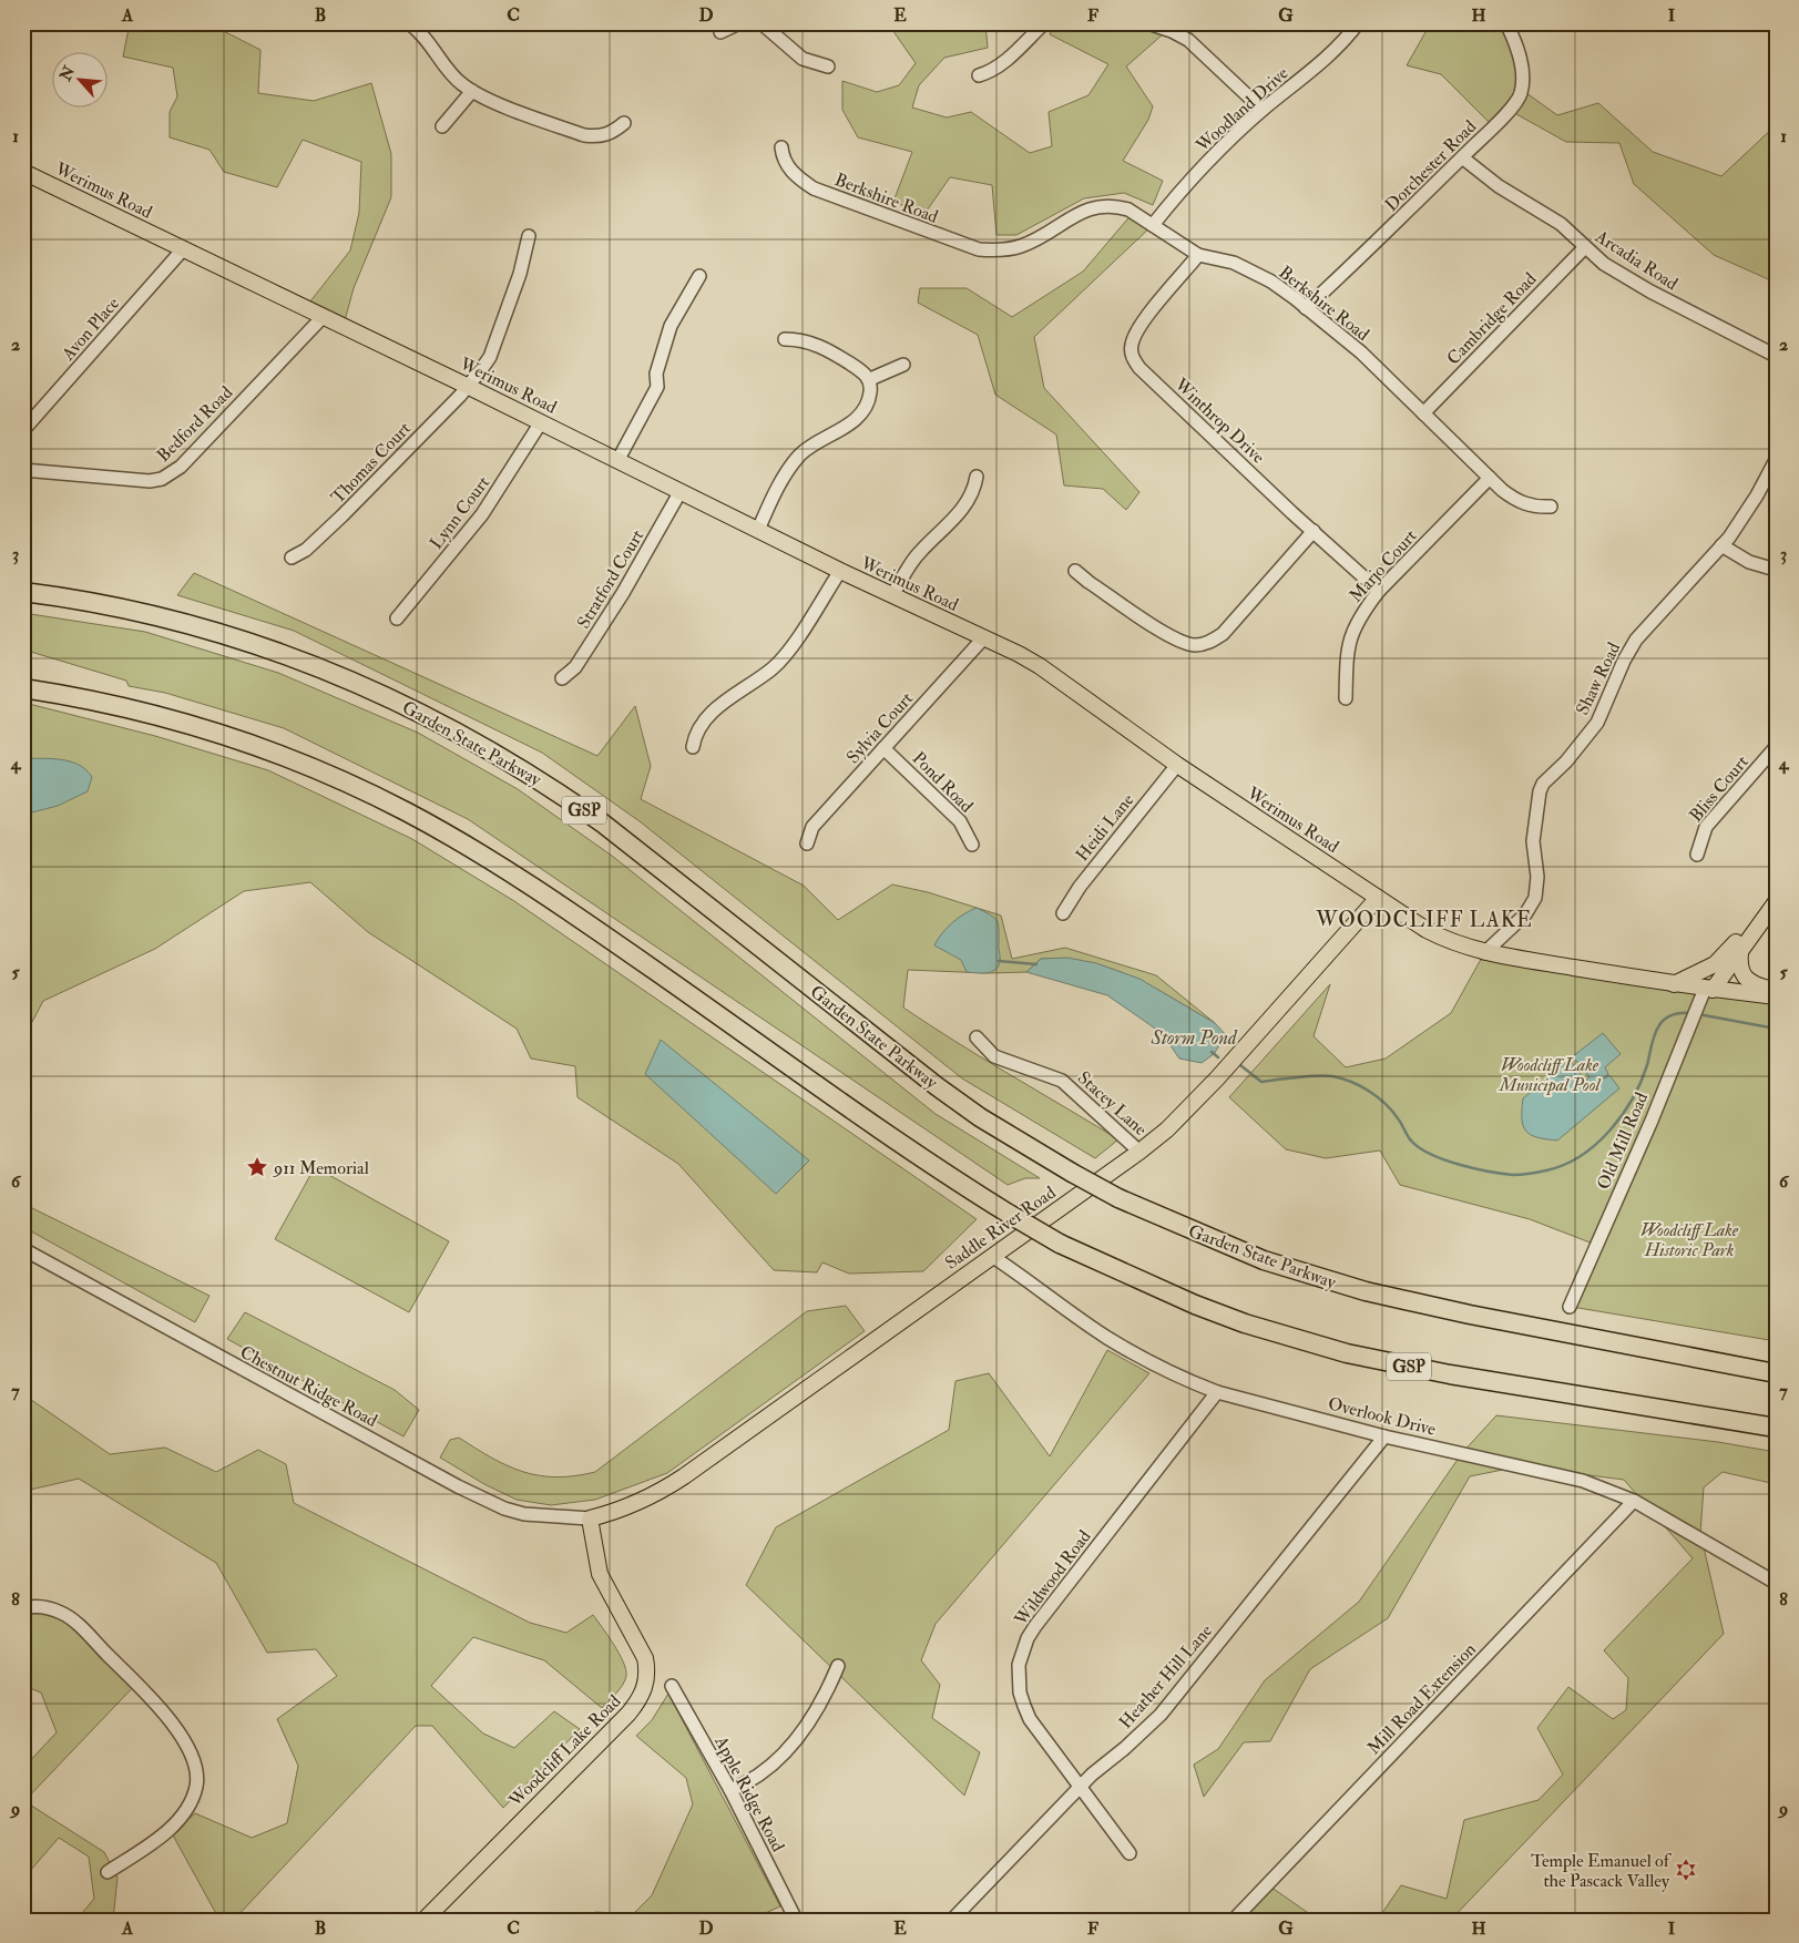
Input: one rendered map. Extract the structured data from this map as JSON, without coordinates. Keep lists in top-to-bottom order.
{
  "streets": {
    "highway": ["Garden State Parkway", "GSP"],
    "main road": ["Werimus Road", "Saddle River Road", "Woodcliff Lake Road"],
    "street": [
      "Woodland Drive",
      "Dorchester Road",
      "Berkshire Road",
      "Arcadia Road",
      "Cambridge Road",
      "Avon Place",
      "Winthrop Drive",
      "Bedford Road",
      "Thomas Court",
      "Lynn Court",
      "Marjo Court",
      "Stratford Court",
      "Shaw Road",
      "Sylvia Court",
      "Pond Road",
      "Bliss Court",
      "Heidi Lane",
      "Stacey Lane",
      "Old Mill Road",
      "Chestnut Ridge Road",
      "Overlook Drive",
      "Wildwood Road",
      "Heather Hill Lane",
      "Mill Road Extension",
      "Apple Ridge Road"
    ]
  },
  "crossings": [
    ["Woodland Drive", "Berkshire Road"],
    ["Dorchester Road", "Berkshire Road"],
    ["Dorchester Road", "Arcadia Road"],
    ["Werimus Road", "Avon Place"],
    ["Werimus Road", "Bedford Road"],
    ["Werimus Road", "Thomas Court"],
    ["Werimus Road", "Lynn Court"],
    ["Werimus Road", "Stratford Court"],
    ["Werimus Road", "Shaw Road"],
    ["Werimus Road", "Sylvia Court"],
    ["Werimus Road", "Heidi Lane"],
    ["Werimus Road", "Old Mill Road"],
    ["Werimus Road", "Saddle River Road"],
    ["Berkshire Road", "Cambridge Road"],
    ["Berkshire Road", "Winthrop Drive"],
    ["Berkshire Road", "Marjo Court"],
    ["Arcadia Road", "Cambridge Road"],
    ["Winthrop Drive", "Marjo Court"],
    ["Sylvia Court", "Pond Road"],
    ["Stacey Lane", "Saddle River Road"],
    ["Saddle River Road", "Chestnut Ridge Road"],
    ["Saddle River Road", "Overlook Drive"],
    ["Saddle River Road", "Woodcliff Lake Road"],
    ["Chestnut Ridge Road", "Woodcliff Lake Road"],
    ["Overlook Drive", "Wildwood Road"],
    ["Overlook Drive", "Heather Hill Lane"],
    ["Overlook Drive", "Mill Road Extension"],
    ["Wildwood Road", "Heather Hill Lane"]
  ],
  "districts": ["WOODCLIFF LAKE"],
  "water": ["Storm Pond"],
  "parks": ["Woodcliff Lake Municipal Pool", "Woodcliff Lake Historic Park"],
  "places": {
    "place": ["911 Memorial"],
    "synagogue": ["Temple Emanuel of the Pascack Valley"]
  },
  "north": "top left",
  "grid": {
    "columns": [
      "A",
      "B",
      "C",
      "D",
      "E",
      "F",
      "G",
      "H",
      "I"
    ],
    "rows": [
      "1",
      "2",
      "3",
      "4",
      "5",
      "6",
      "7",
      "8",
      "9"
    ]
  }
}
